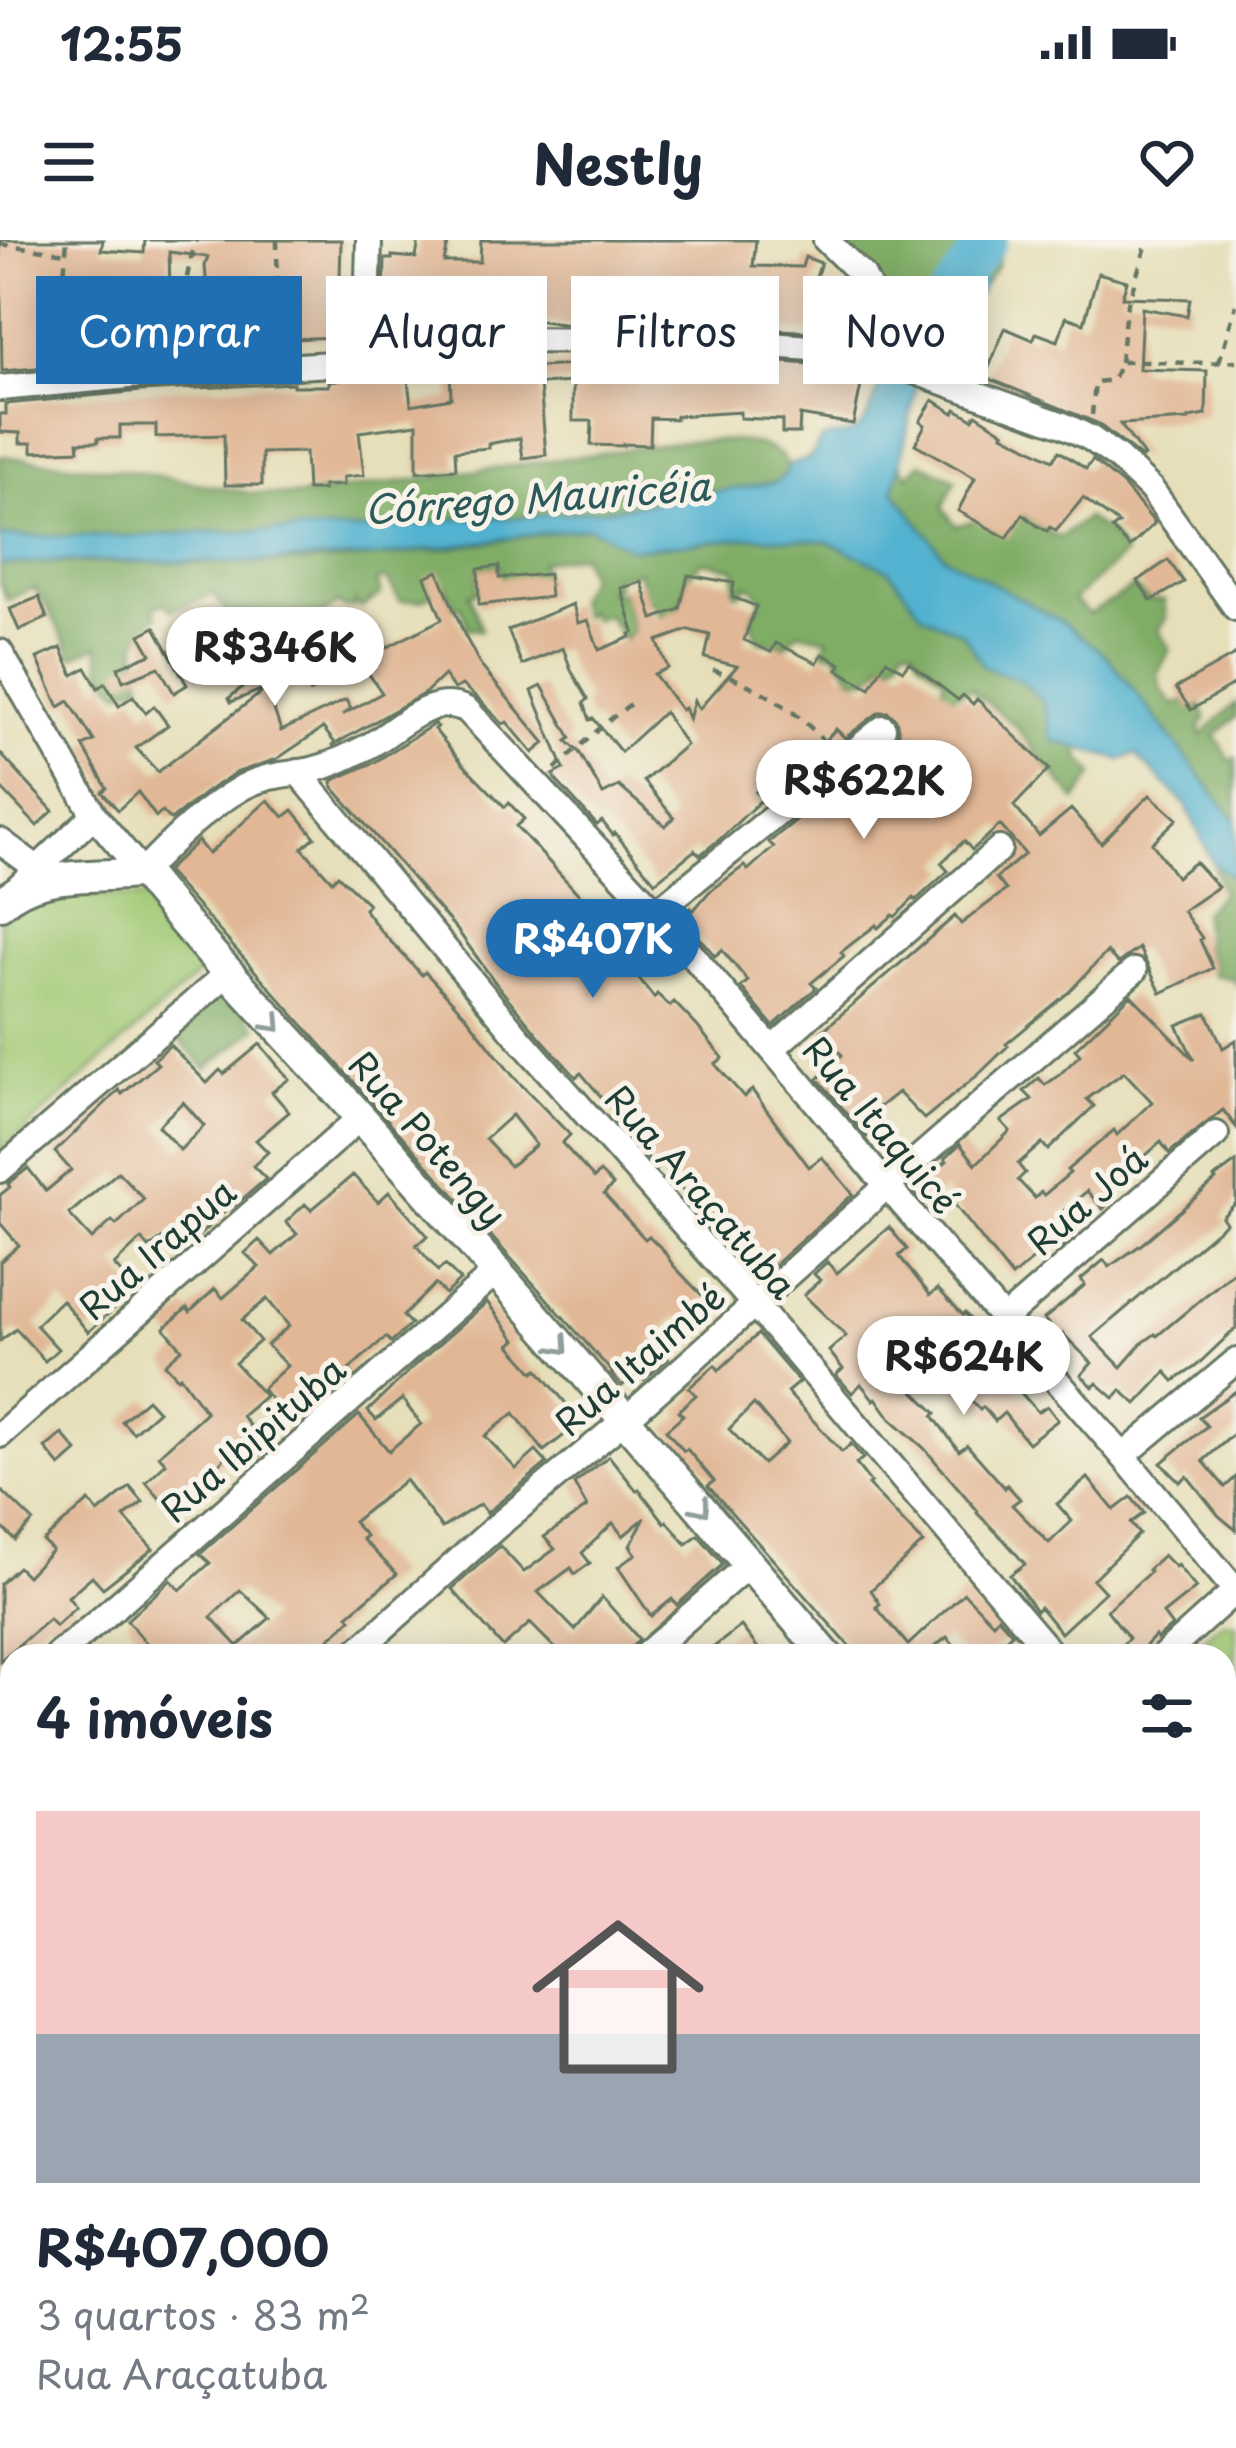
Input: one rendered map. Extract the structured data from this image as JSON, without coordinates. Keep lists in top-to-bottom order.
{
  "streets": {
    "main road": ["Rua Potengy"],
    "street": [
      "Rua Itaquicé",
      "Rua Araçatuba",
      "Rua Joá",
      "Rua Irapua",
      "Rua Itaimbé",
      "Rua Ibipituba"
    ]
  },
  "crossings": [
    ["Rua Itaquicé", "Rua Araçatuba"],
    ["Rua Itaquicé", "Rua Joá"],
    ["Rua Itaquicé", "Rua Itaimbé"],
    ["Rua Potengy", "Rua Irapua"],
    ["Rua Potengy", "Rua Itaimbé"],
    ["Rua Potengy", "Rua Ibipituba"],
    ["Rua Araçatuba", "Rua Itaimbé"]
  ],
  "one_way": ["Rua Potengy"],
  "water": ["Córrego Mauricéia"],
  "page": {
    "status": "12:55",
    "header": "Nestly",
    "chip": [
      "Comprar",
      "Alugar",
      "Filtros",
      "Novo"
    ],
    "price": [
      "R$346K",
      "R$622K",
      "R$407K",
      "R$624K"
    ],
    "heading": "4 imóveis",
    "list": [
      {
        "name": "R$407,000",
        "note": "3 quartos · 83 m² · Rua Araçatuba"
      }
    ]
  }
}
